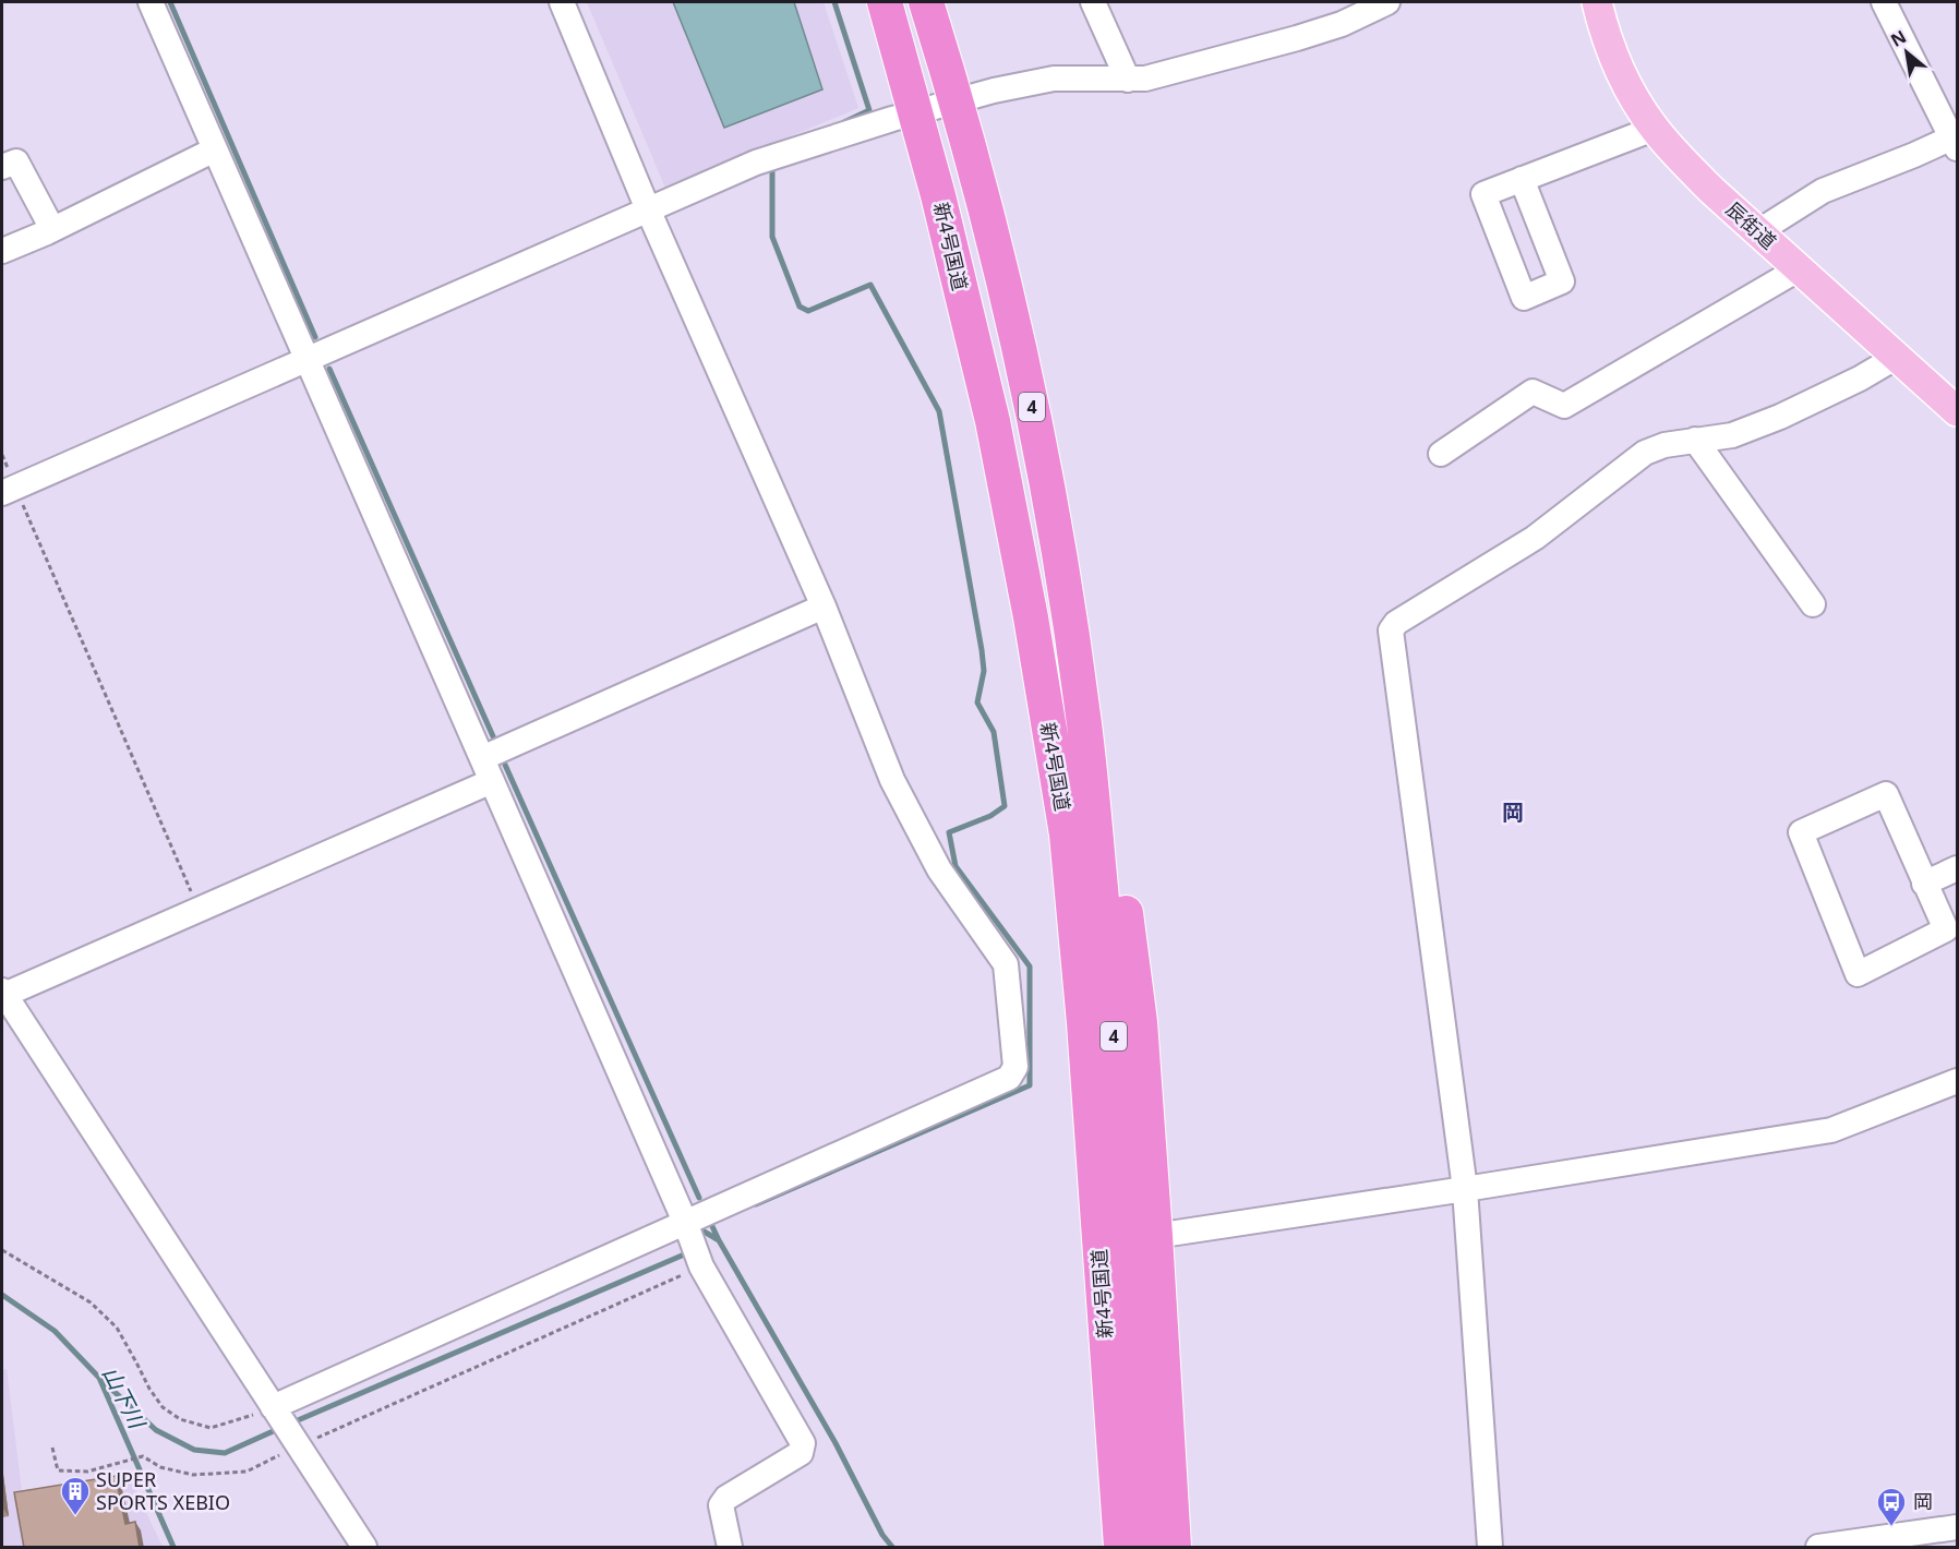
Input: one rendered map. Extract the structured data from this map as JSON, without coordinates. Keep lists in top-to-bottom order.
{
  "streets": {
    "highway": ["新4号国道", "4"],
    "main road": ["辰街道"]
  },
  "districts": ["岡"],
  "water": ["山下川"],
  "places": {
    "building": ["SUPER SPORTS XEBIO"],
    "bus stop": ["岡"]
  },
  "north": "top left"
}
